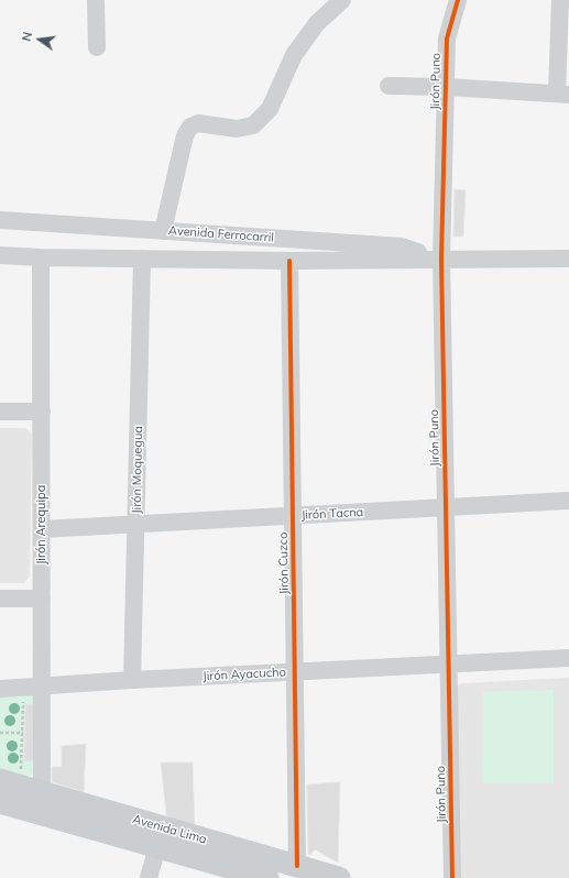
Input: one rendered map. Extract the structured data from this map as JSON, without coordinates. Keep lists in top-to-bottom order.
{
  "streets": {
    "main road": ["Avenida Lima"],
    "street": [
      "Jirón Puno",
      "Avenida Ferrocarril",
      "Jirón Moquegua",
      "Jirón Tacna",
      "Jirón Arequipa",
      "Jirón Cuzco",
      "Jirón Ayacucho"
    ]
  },
  "crossings": [
    ["Jirón Puno", "Avenida Ferrocarril"],
    ["Jirón Puno", "Jirón Tacna"],
    ["Jirón Puno", "Jirón Ayacucho"],
    ["Avenida Ferrocarril", "Jirón Moquegua"],
    ["Avenida Ferrocarril", "Jirón Arequipa"],
    ["Avenida Ferrocarril", "Jirón Cuzco"],
    ["Jirón Moquegua", "Jirón Tacna"],
    ["Jirón Moquegua", "Jirón Ayacucho"],
    ["Jirón Tacna", "Jirón Arequipa"],
    ["Jirón Tacna", "Jirón Cuzco"],
    ["Jirón Arequipa", "Jirón Ayacucho"],
    ["Jirón Arequipa", "Avenida Lima"],
    ["Jirón Cuzco", "Jirón Ayacucho"],
    ["Jirón Cuzco", "Avenida Lima"]
  ],
  "north": "left"
}
